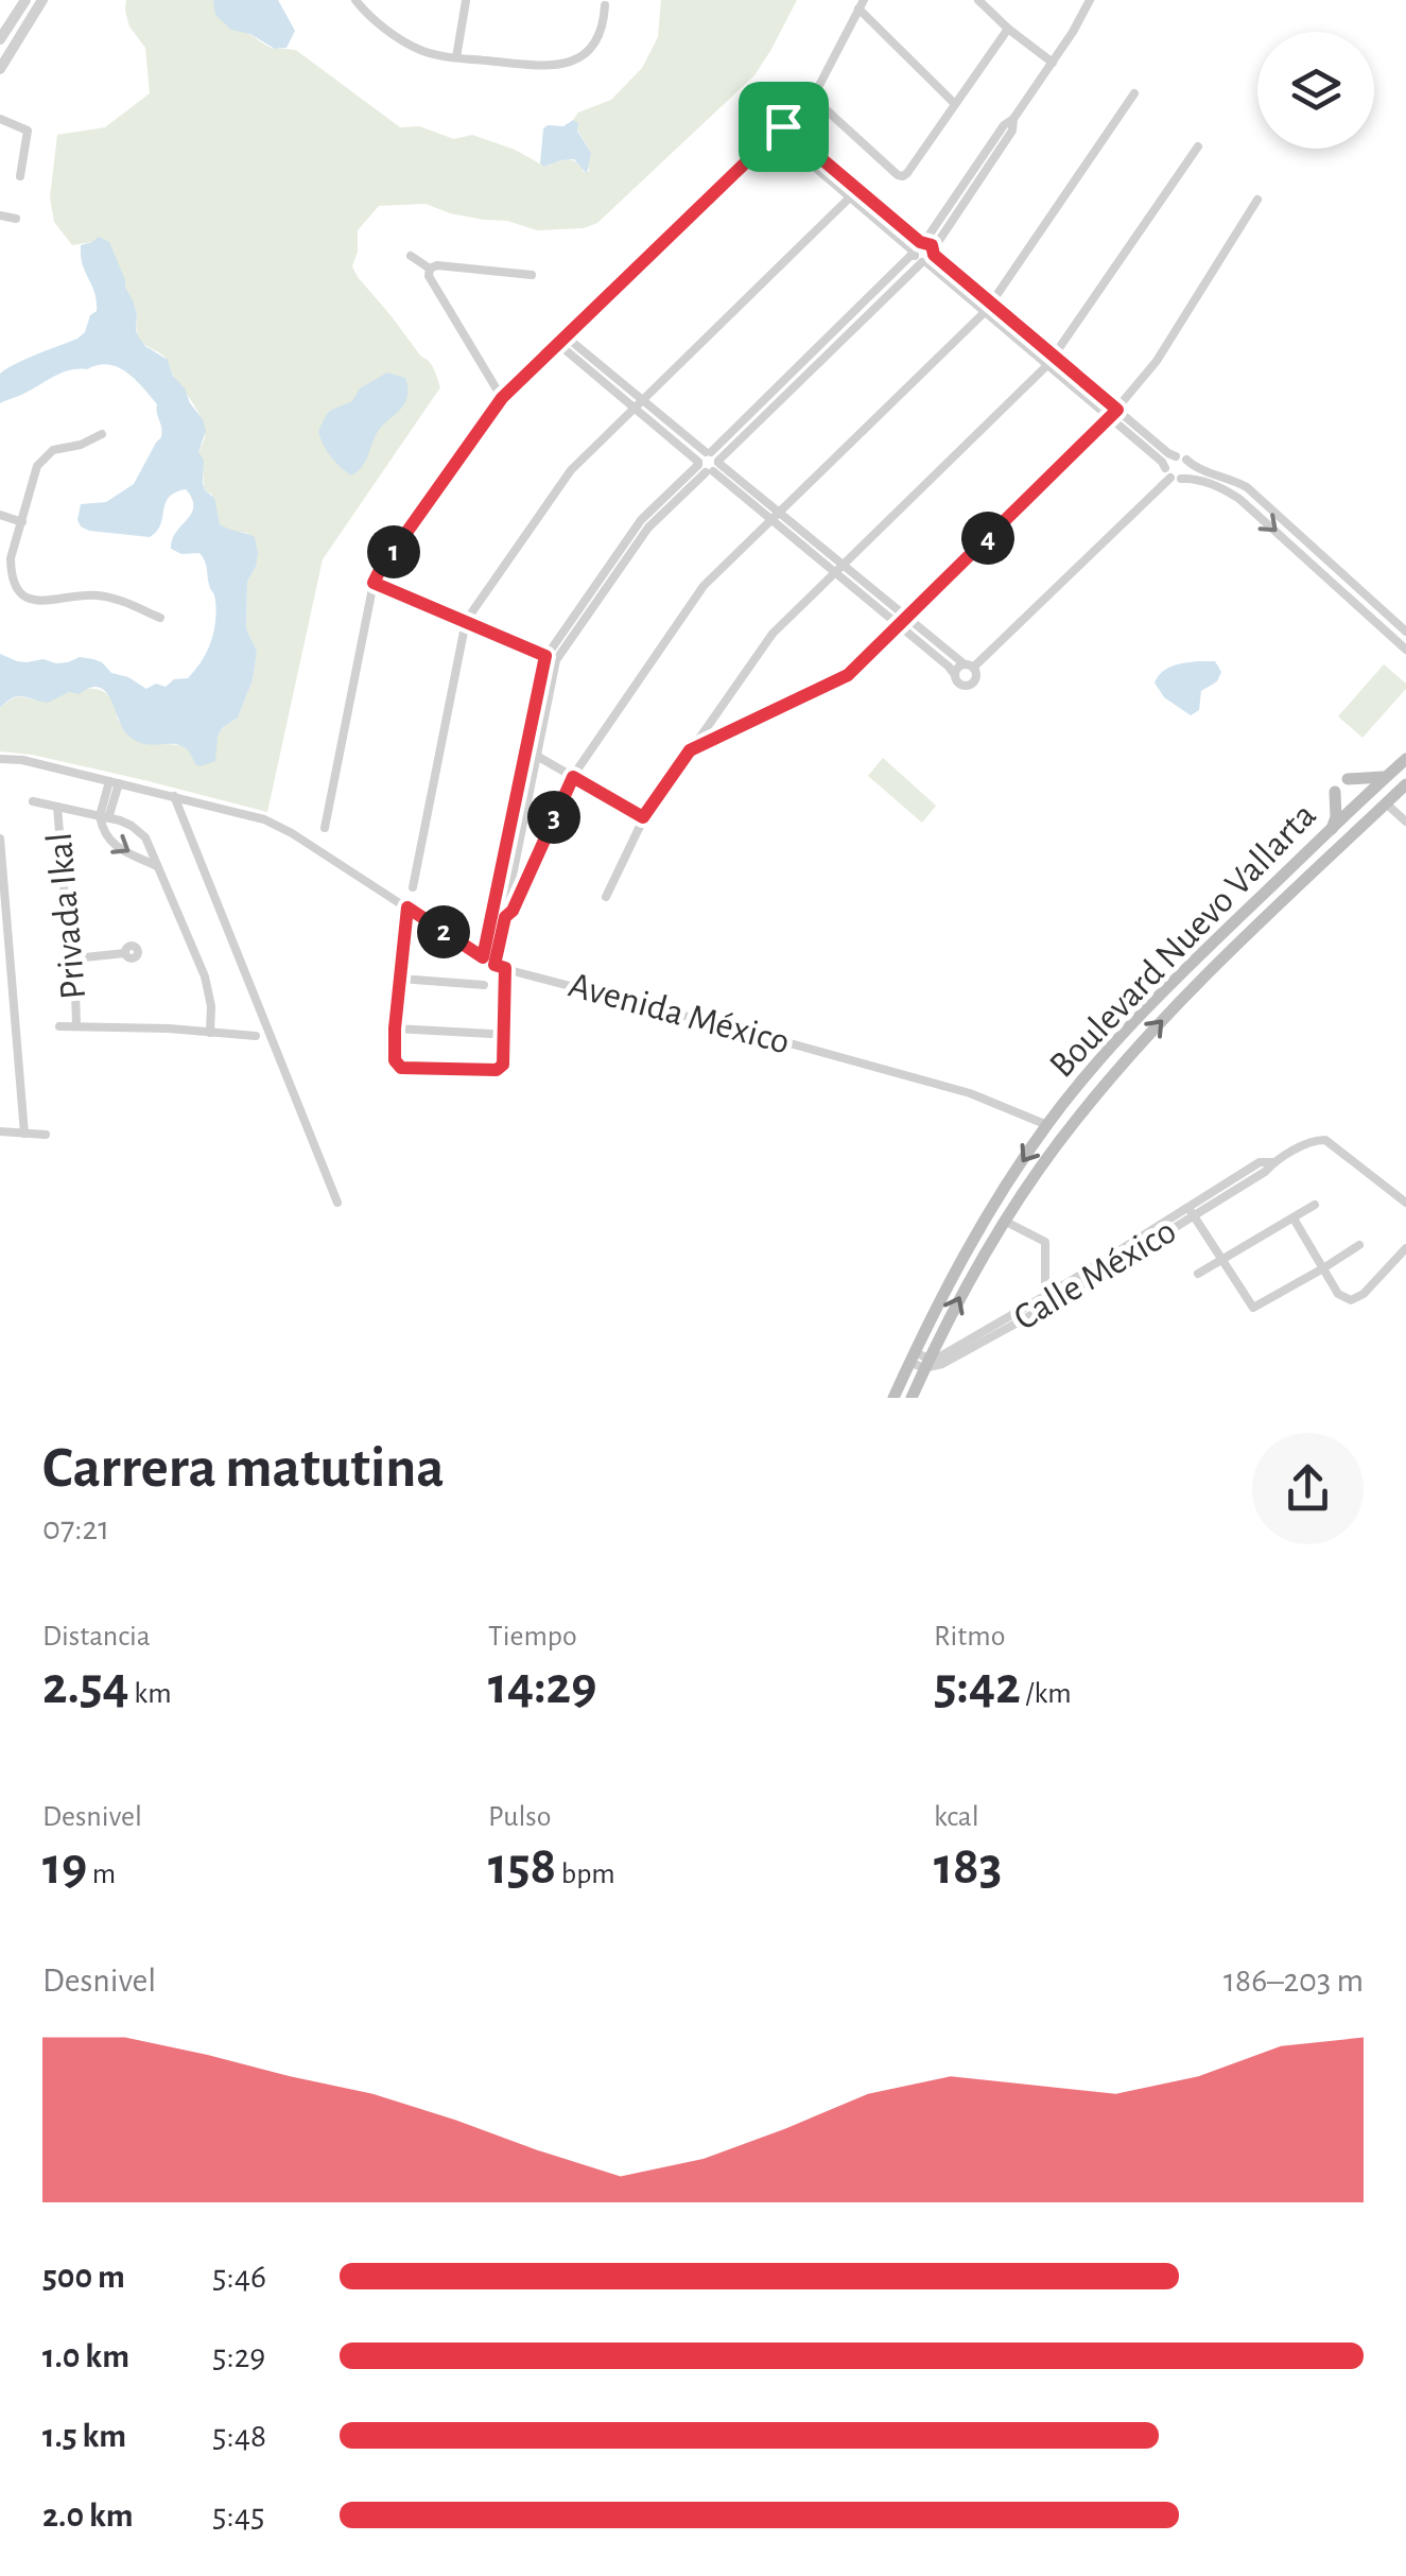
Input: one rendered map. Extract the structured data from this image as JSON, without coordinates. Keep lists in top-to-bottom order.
{
  "streets": {
    "main road": ["Boulevard Nuevo Vallarta"],
    "street": ["Privada Ikal", "Avenida México", "Calle México"]
  },
  "crossings": [
    ["Boulevard Nuevo Vallarta", "Avenida México"],
    ["Boulevard Nuevo Vallarta", "Calle México"]
  ],
  "page": {
    "pins": [
      "4",
      "1",
      "3",
      "2"
    ],
    "heading": ["Carrera matutina", "07:21"],
    "stats": [
      ["Distancia", "2.54 km"],
      ["Tiempo", "14:29"],
      ["Ritmo", "5:42 /km"],
      ["Desnivel", "19 m"],
      ["Pulso", "158 bpm"],
      ["kcal", "183"]
    ],
    "chart": ["Desnivel", "186–203 m"],
    "list": [
      {
        "name": "500 m",
        "note": "5:46"
      },
      {
        "name": "1.0 km",
        "note": "5:29"
      },
      {
        "name": "1.5 km",
        "note": "5:48"
      },
      {
        "name": "2.0 km",
        "note": "5:45"
      }
    ]
  }
}
